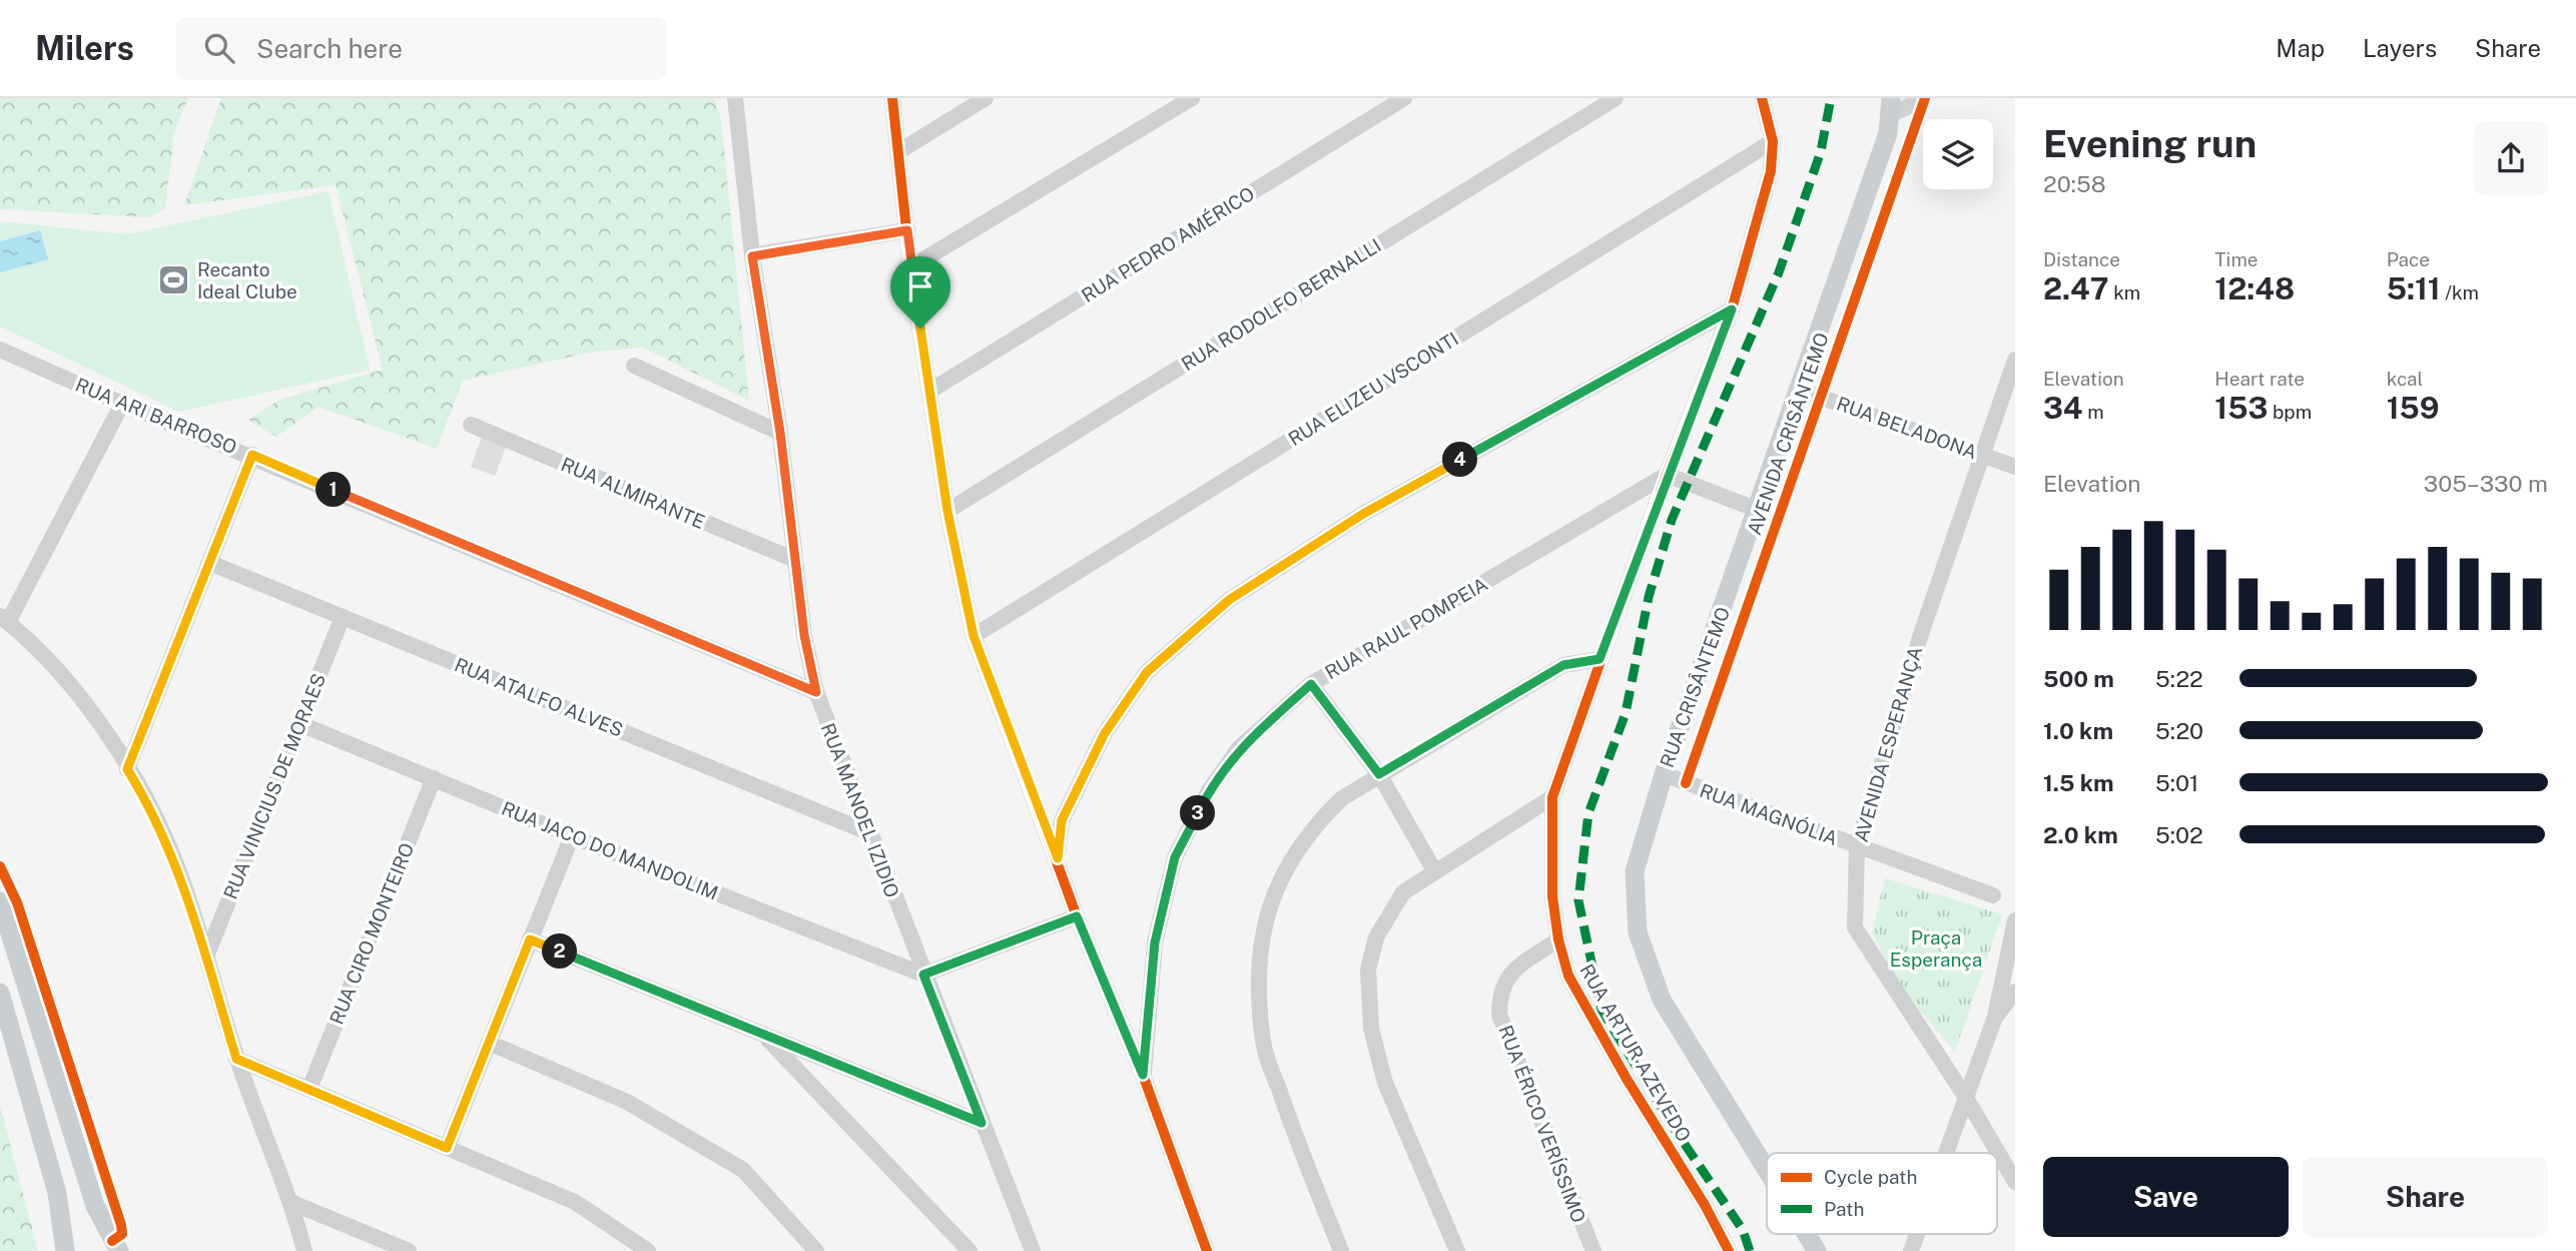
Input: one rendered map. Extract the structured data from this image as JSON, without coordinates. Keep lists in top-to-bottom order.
{
  "streets": {
    "main road": ["RUA CRISÂNTEMO"],
    "street": [
      "RUA PEDRO AMÉRICO",
      "RUA RODOLFO BERNALLI",
      "RUA ELIZEU VSCONTI",
      "RUA ARI BARROSO",
      "RUA BELADONA",
      "RUA ALMIRANTE",
      "RUA RAUL POMPEIA",
      "RUA ATALFO ALVES",
      "AVENIDA ESPERANÇA",
      "RUA VINICIUS DE MORAES",
      "RUA MANOEL IZIDIO",
      "RUA MAGNÓLIA",
      "RUA JACO DO MANDOLIM",
      "RUA CIRO MONTEIRO",
      "RUA ARTUR AZEVEDO",
      "RUA ÉRICO VERÍSSIMO"
    ],
    "cycle path": ["AVENIDA CRISÂNTEMO"]
  },
  "crossings": [
    ["RUA ELIZEU VSCONTI", "RUA ARTUR AZEVEDO"],
    ["RUA ARI BARROSO", "RUA MANOEL IZIDIO"],
    ["RUA BELADONA", "RUA CRISÂNTEMO"],
    ["RUA BELADONA", "AVENIDA ESPERANÇA"],
    ["RUA ALMIRANTE", "RUA MANOEL IZIDIO"],
    ["RUA RAUL POMPEIA", "RUA ARTUR AZEVEDO"],
    ["RUA CRISÂNTEMO", "RUA MAGNÓLIA"],
    ["RUA ATALFO ALVES", "RUA VINICIUS DE MORAES"],
    ["RUA ATALFO ALVES", "RUA MANOEL IZIDIO"],
    ["AVENIDA ESPERANÇA", "RUA MAGNÓLIA"],
    ["RUA VINICIUS DE MORAES", "RUA JACO DO MANDOLIM"],
    ["RUA MANOEL IZIDIO", "RUA JACO DO MANDOLIM"],
    ["RUA JACO DO MANDOLIM", "RUA CIRO MONTEIRO"],
    ["RUA ARTUR AZEVEDO", "RUA ÉRICO VERÍSSIMO"]
  ],
  "parks": ["Praça Esperança"],
  "places": {
    "sports": ["Recanto Ideal Clube"]
  },
  "legend": ["Cycle path", "Path"],
  "page": {
    "header": "Milers",
    "search": "Search here",
    "nav": ["Map", "Layers", "Share"],
    "heading": ["Evening run", "20:58"],
    "stats": [
      ["Distance", "2.47 km"],
      ["Time", "12:48"],
      ["Pace", "5:11 /km"],
      ["Elevation", "34 m"],
      ["Heart rate", "153 bpm"],
      ["kcal", "159"]
    ],
    "pins": [
      "4",
      "1",
      "3",
      "2"
    ],
    "chart": ["Elevation", "305–330 m"],
    "list": [
      {
        "name": "500 m",
        "note": "5:22"
      },
      {
        "name": "1.0 km",
        "note": "5:20"
      },
      {
        "name": "1.5 km",
        "note": "5:01"
      },
      {
        "name": "2.0 km",
        "note": "5:02"
      }
    ],
    "buttons": ["Save", "Share"]
  }
}
